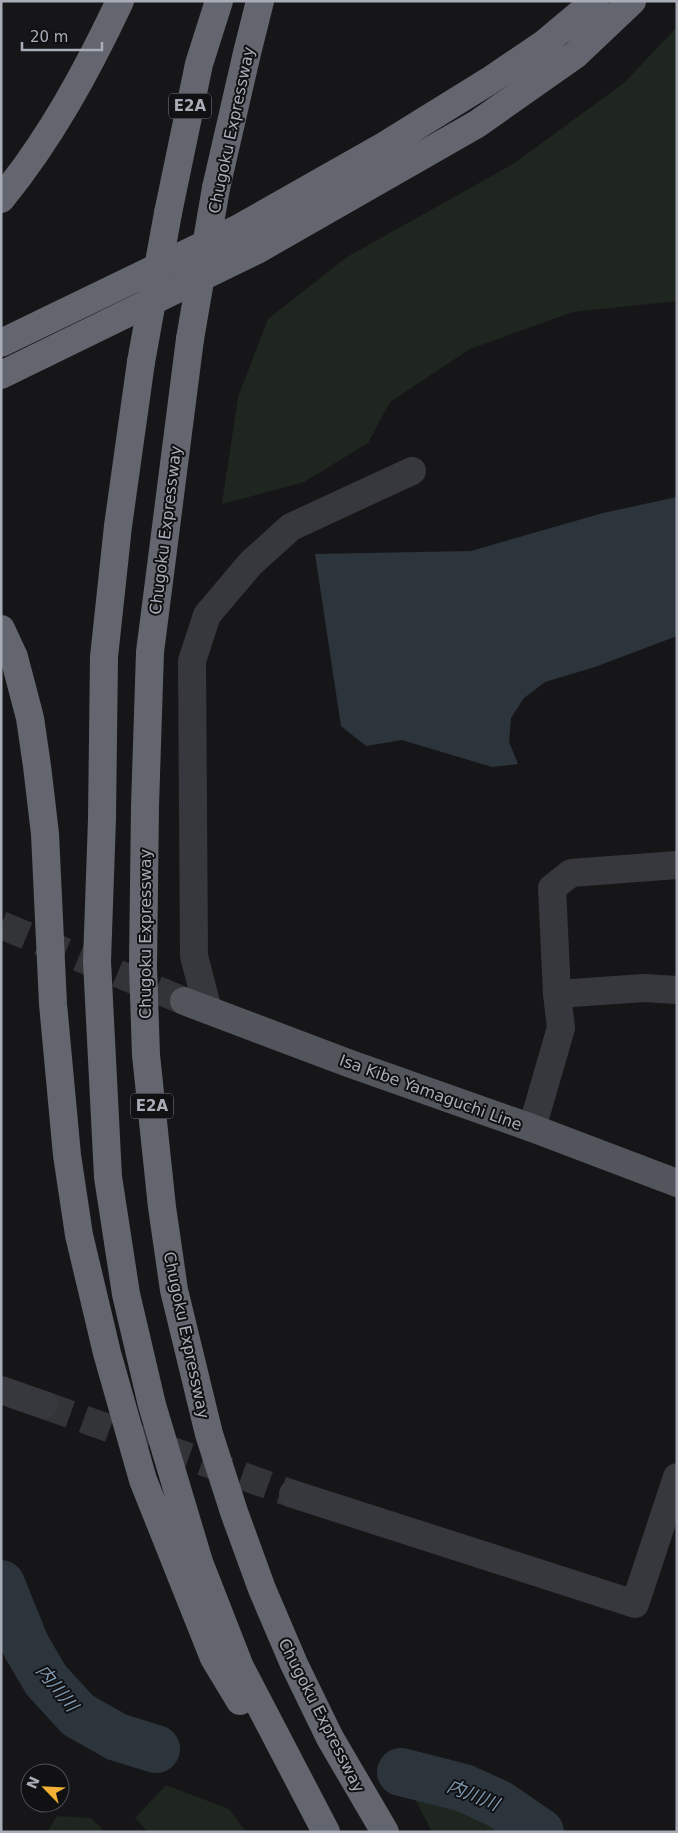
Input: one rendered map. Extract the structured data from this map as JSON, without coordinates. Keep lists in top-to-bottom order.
{
  "streets": {
    "highway": ["E2A", "Chugoku Expressway"],
    "main road": ["Isa Kibe Yamaguchi Line"]
  },
  "water": ["内川川"],
  "scale_bar": "20 m",
  "north": "top left"
}
